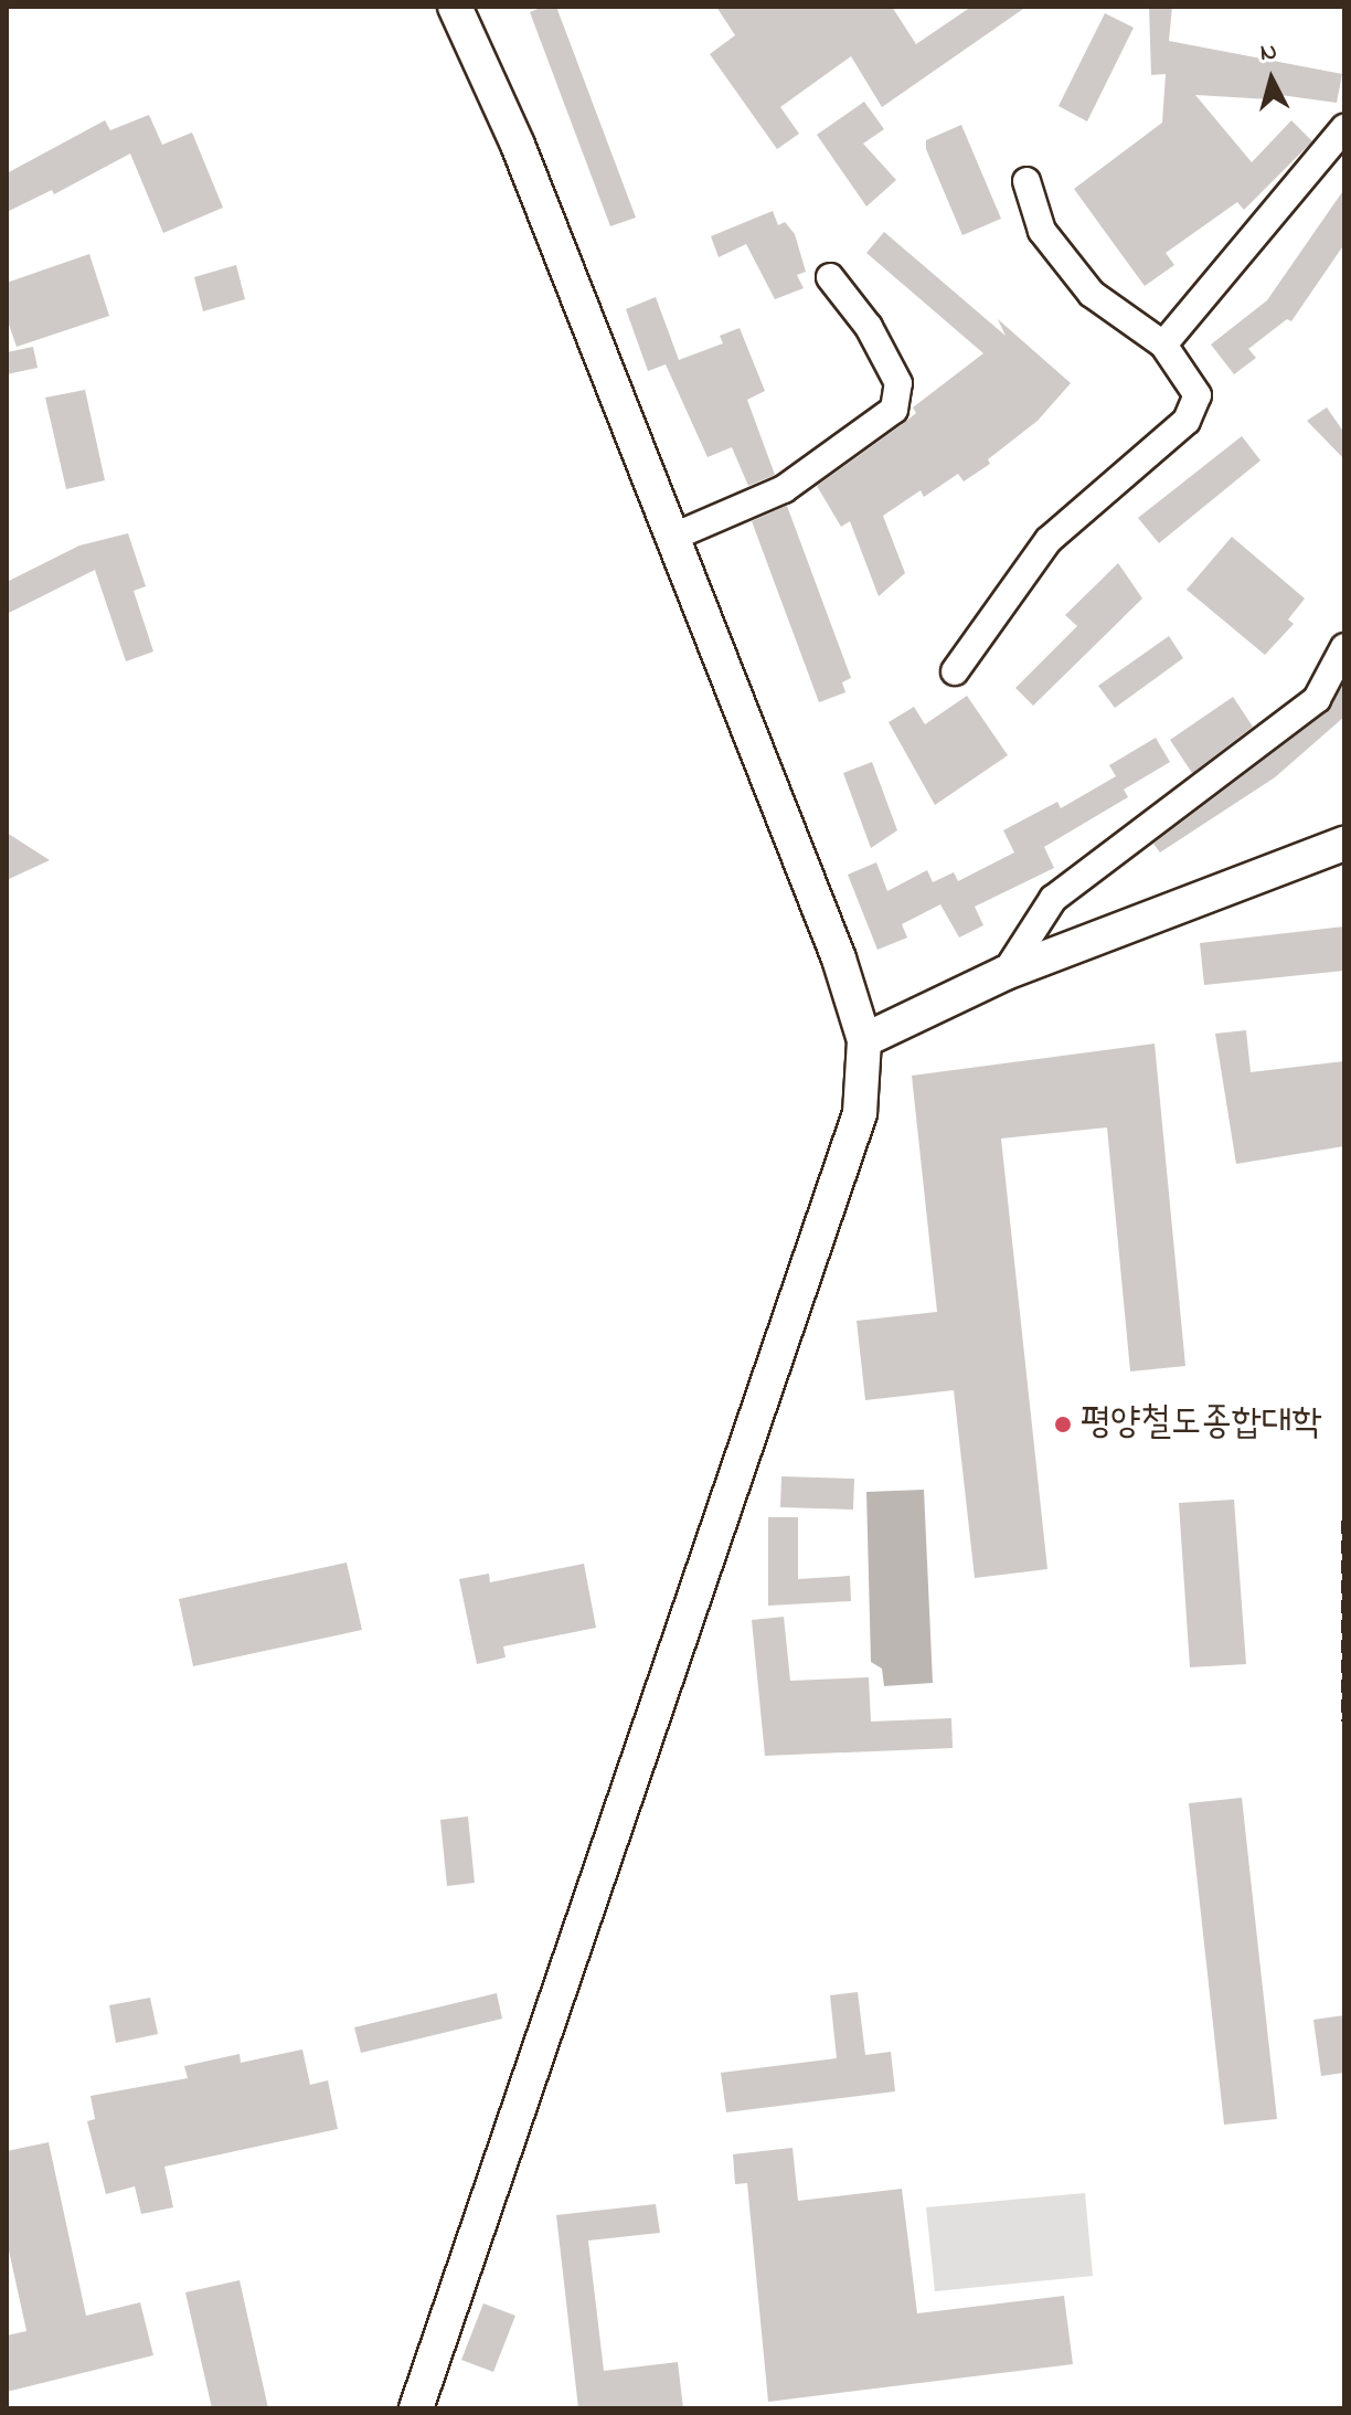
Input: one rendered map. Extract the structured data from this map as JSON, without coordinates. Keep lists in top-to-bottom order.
{
  "places": ["평양철도종합대학"],
  "north": "top"
}
